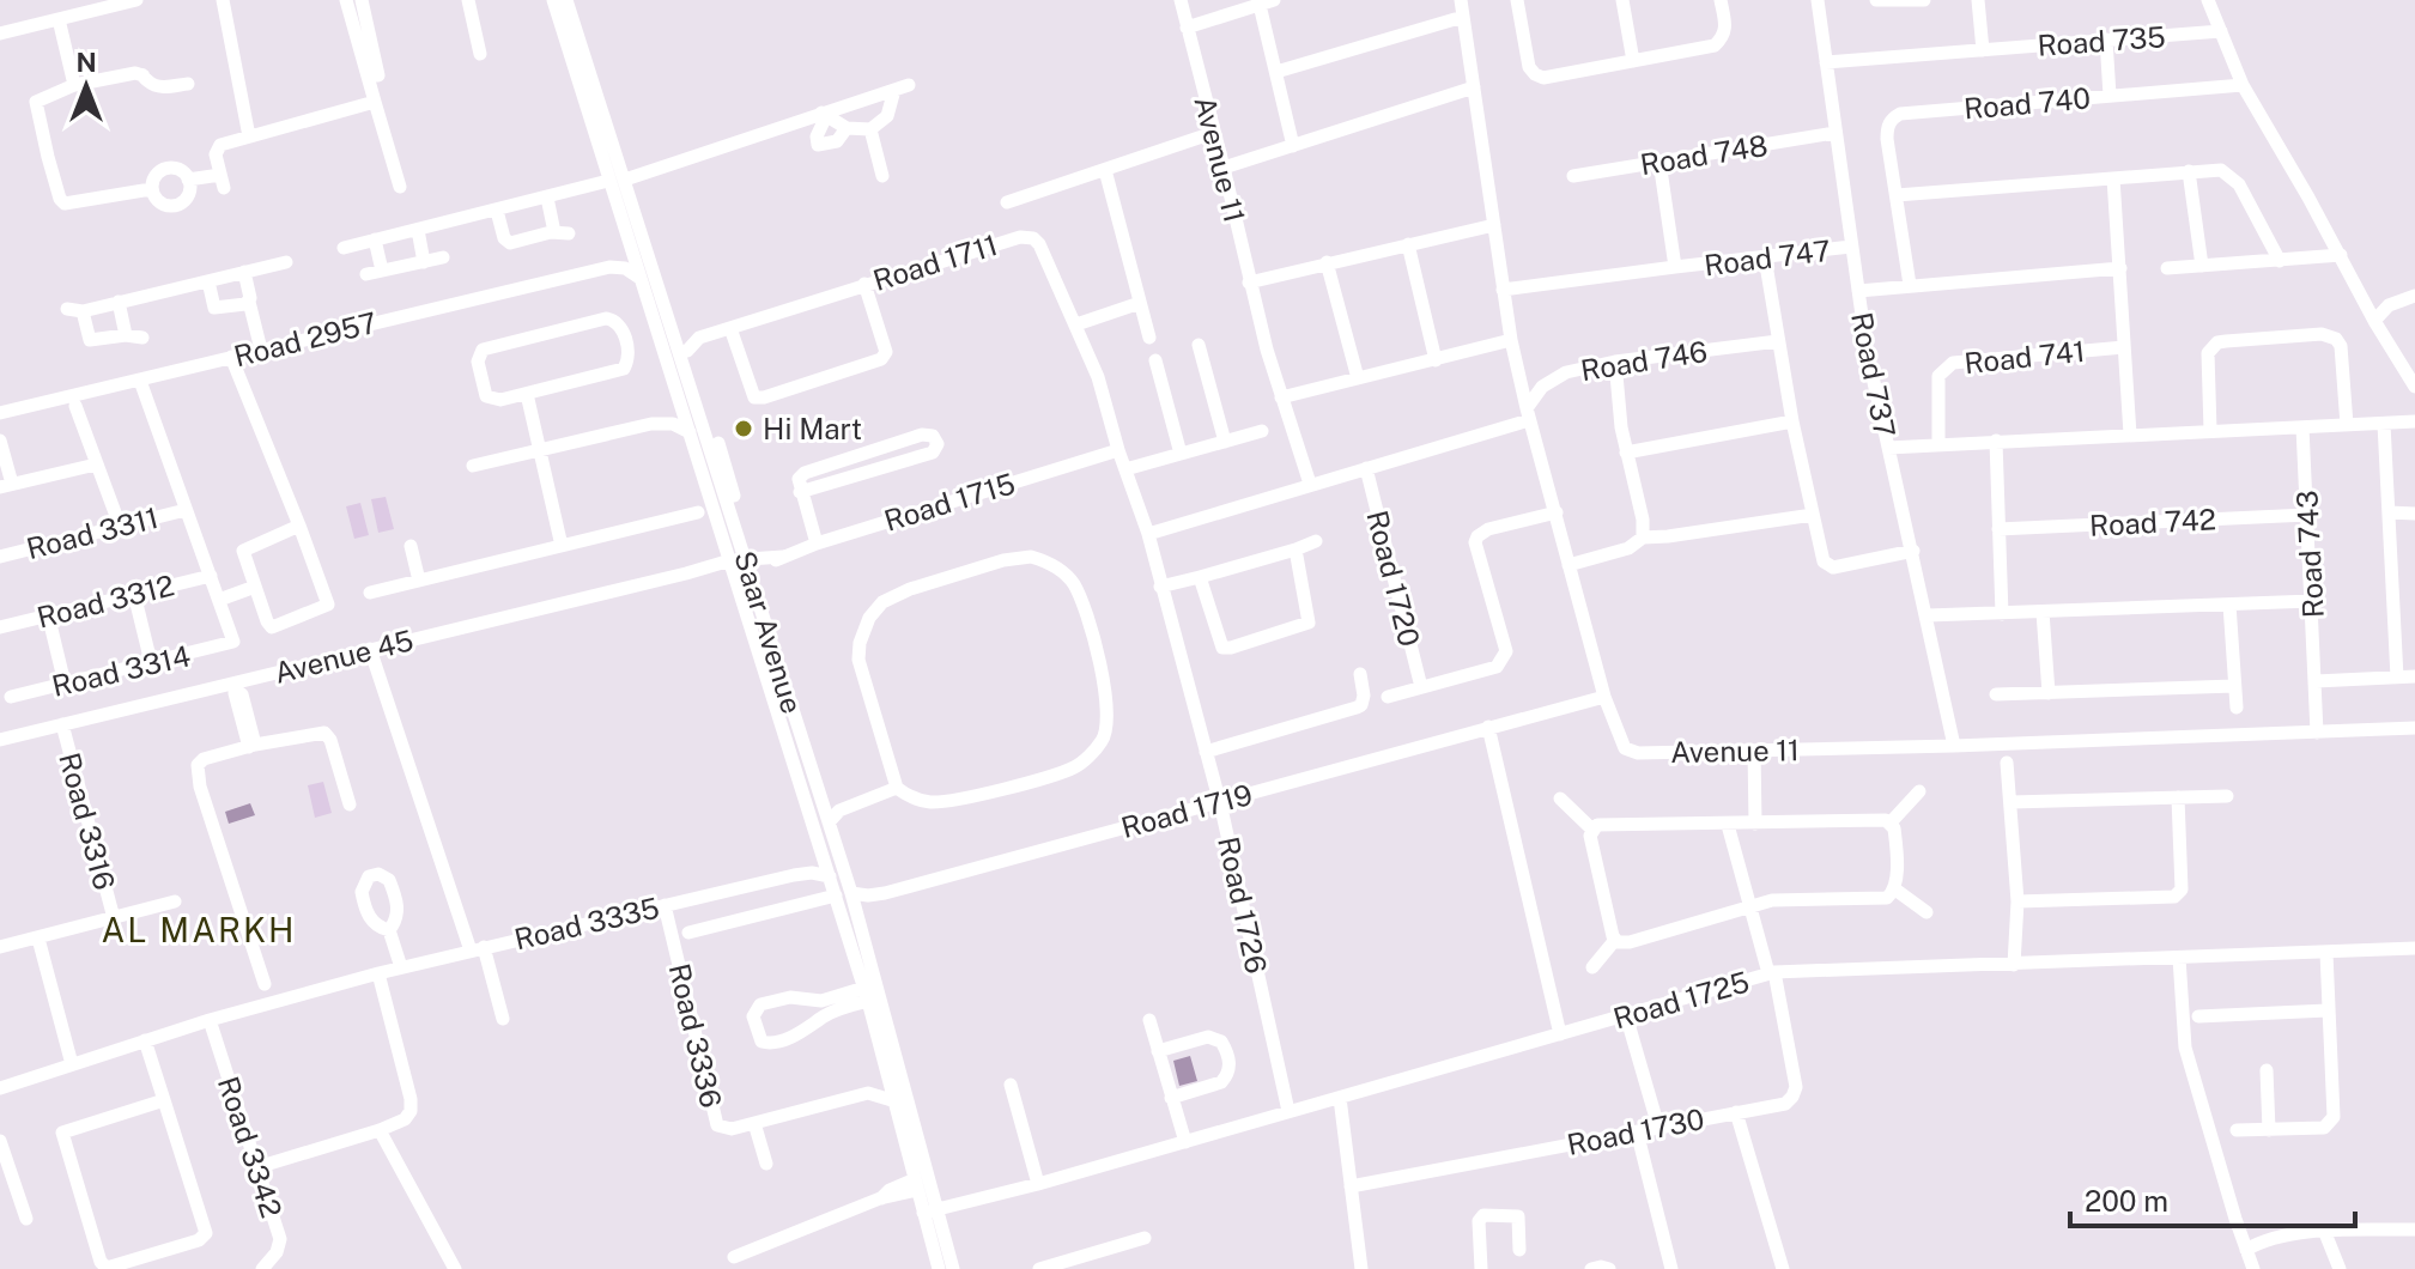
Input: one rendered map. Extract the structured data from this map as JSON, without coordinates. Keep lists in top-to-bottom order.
{
  "streets": {
    "street": [
      "Road 735",
      "Road 740",
      "Road 748",
      "Avenue 11",
      "Road 747",
      "Road 1711",
      "Road 2957",
      "Road 741",
      "Road 746",
      "Road 737",
      "Road 1715",
      "Road 742",
      "Road 3311",
      "Road 743",
      "Road 1720",
      "Road 3312",
      "Saar Avenue",
      "Avenue 45",
      "Road 3314",
      "Road 1719",
      "Road 3316",
      "Road 1726",
      "Road 3335",
      "Road 1725",
      "Road 3336",
      "Road 1730",
      "Road 3342"
    ]
  },
  "crossings": [
    ["Road 735", "Road 737"],
    ["Road 748", "Road 747"],
    ["Road 748", "Road 737"],
    ["Avenue 11", "Road 746"],
    ["Avenue 11", "Road 737"],
    ["Avenue 11", "Road 743"],
    ["Avenue 11", "Road 1720"],
    ["Avenue 11", "Road 1719"],
    ["Road 747", "Road 737"],
    ["Road 1711", "Road 1715"],
    ["Road 1711", "Road 1726"],
    ["Road 2957", "Road 3311"],
    ["Road 1715", "Saar Avenue"],
    ["Road 1715", "Avenue 45"],
    ["Road 742", "Road 743"],
    ["Road 3311", "Road 3312"],
    ["Road 3311", "Road 3314"],
    ["Saar Avenue", "Avenue 45"],
    ["Saar Avenue", "Road 1719"],
    ["Saar Avenue", "Road 3335"],
    ["Saar Avenue", "Road 1725"],
    ["Avenue 45", "Road 3316"],
    ["Road 1719", "Road 1726"],
    ["Road 1726", "Road 1725"],
    ["Road 3335", "Road 3336"],
    ["Road 3335", "Road 3342"],
    ["Road 1725", "Road 1730"]
  ],
  "districts": ["AL MARKH"],
  "places": ["Hi Mart"],
  "scale_bar": "200 m",
  "north": "top"
}
